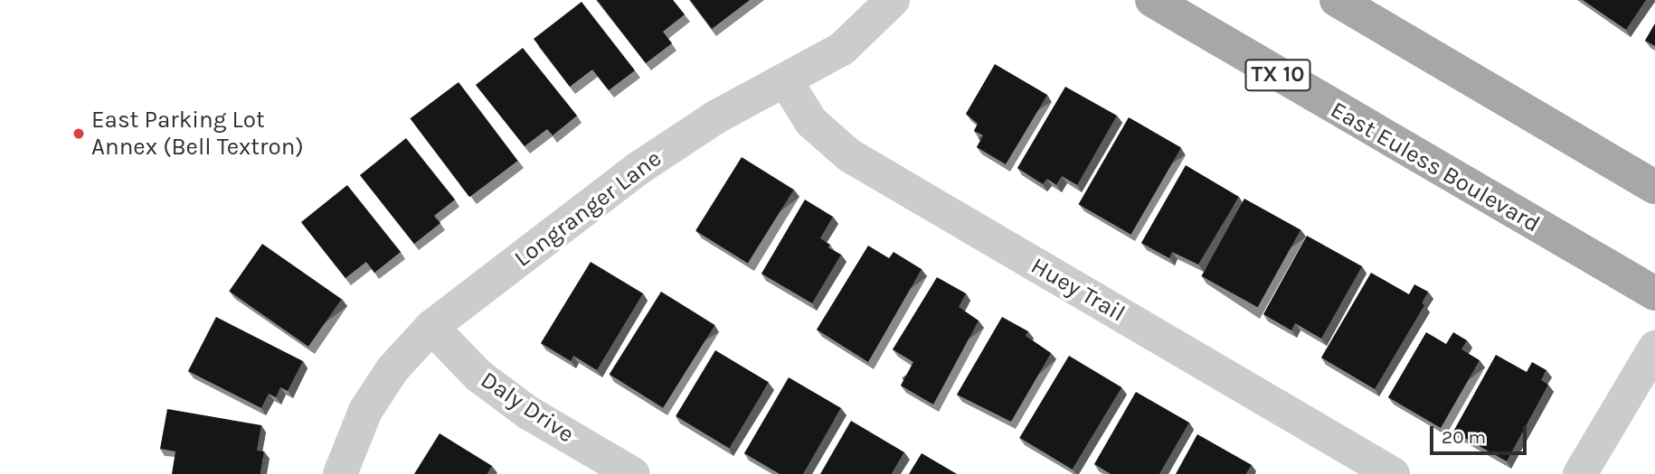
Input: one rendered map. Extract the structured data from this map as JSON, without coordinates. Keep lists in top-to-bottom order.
{
  "streets": {
    "main road": ["TX 10", "East Euless Boulevard"],
    "street": ["Longranger Lane", "Huey Trail", "Daly Drive"]
  },
  "crossings": [
    ["Longranger Lane", "Huey Trail"],
    ["Longranger Lane", "Daly Drive"]
  ],
  "places": ["East Parking Lot Annex (Bell Textron)"],
  "scale_bar": "20 m"
}
